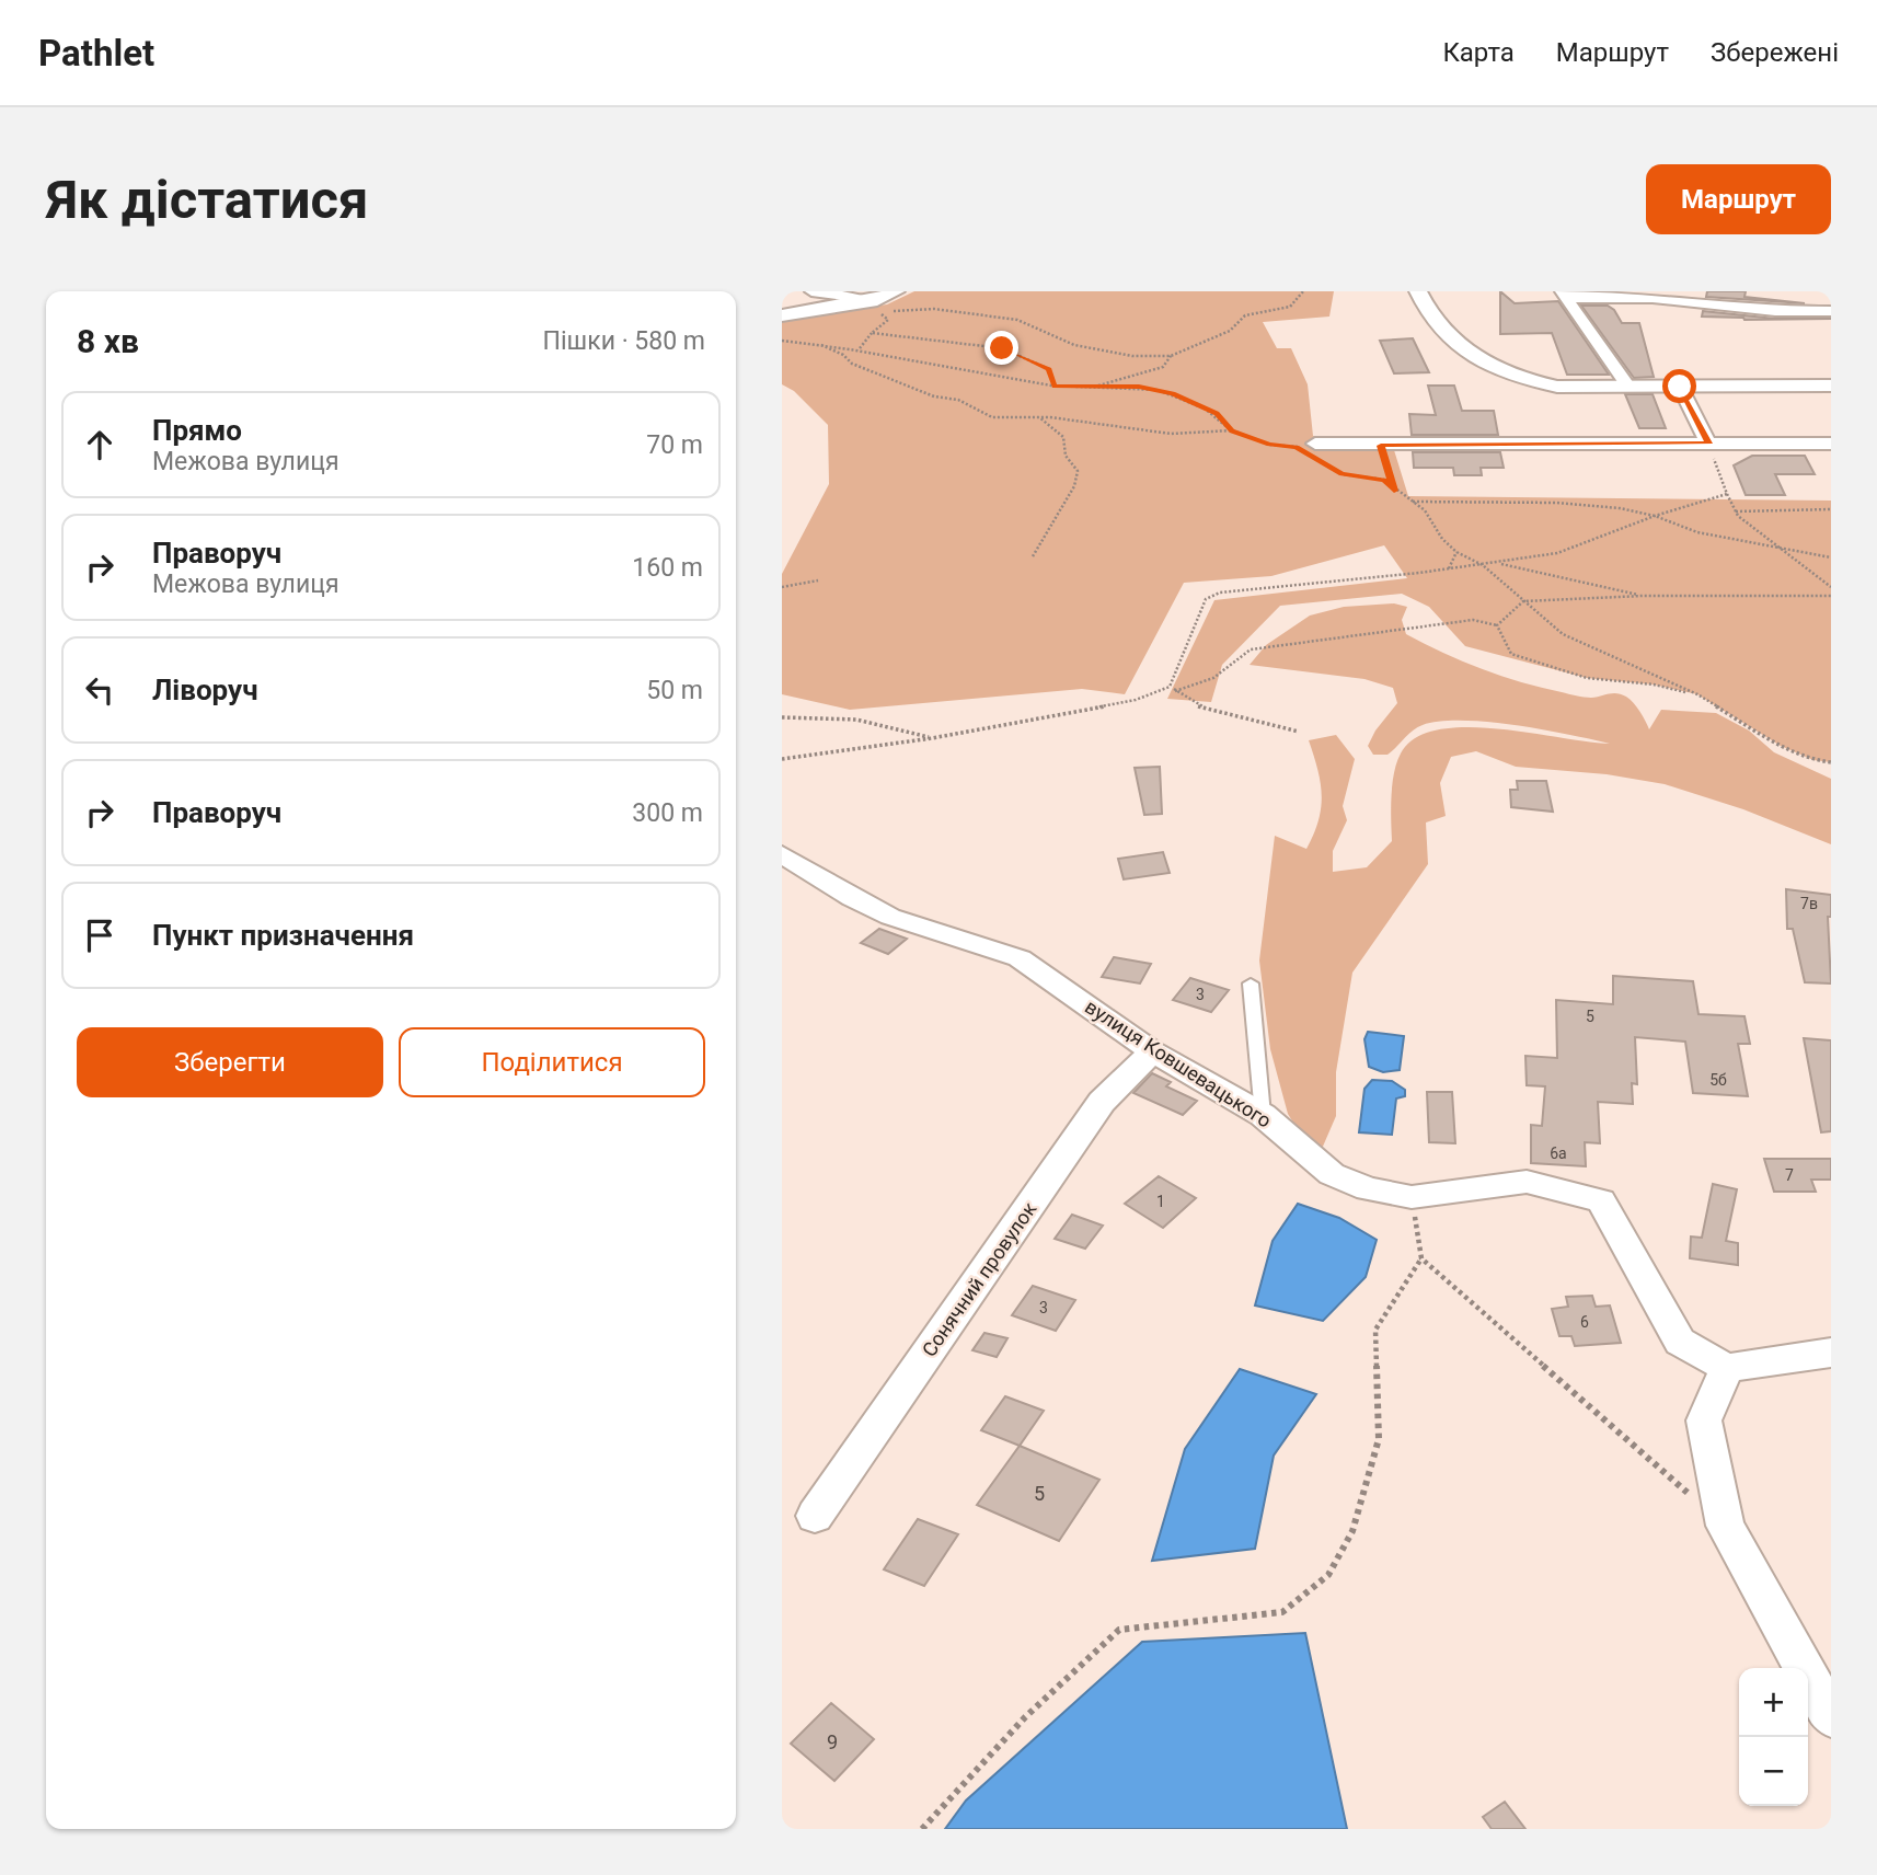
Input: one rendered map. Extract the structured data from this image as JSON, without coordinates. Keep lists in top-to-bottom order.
{
  "streets": {
    "street": ["вулиця Ковшевацького", "Сонячний провулок"]
  },
  "crossings": [
    ["вулиця Ковшевацького", "Сонячний провулок"]
  ],
  "house_numbers": [
    "7в",
    "3",
    "5",
    "5б",
    "6а",
    "7",
    "1",
    "3",
    "6",
    "5",
    "9"
  ],
  "page": {
    "header": "Pathlet",
    "nav": ["Карта", "Маршрут", "Збережені"],
    "buttons": [
      "Маршрут",
      ["Зберегти", "Поділитися"]
    ],
    "title": "Як дістатися",
    "heading": ["8 хв", "Пішки · 580 m"],
    "list": [
      ["Прямо", "Межова вулиця", "70 m"],
      ["Праворуч", "Межова вулиця", "160 m"],
      ["Ліворуч", "50 m"],
      ["Праворуч", "300 m"],
      "Пункт призначення"
    ],
    "map_buttons": ["+", "−"]
  }
}
